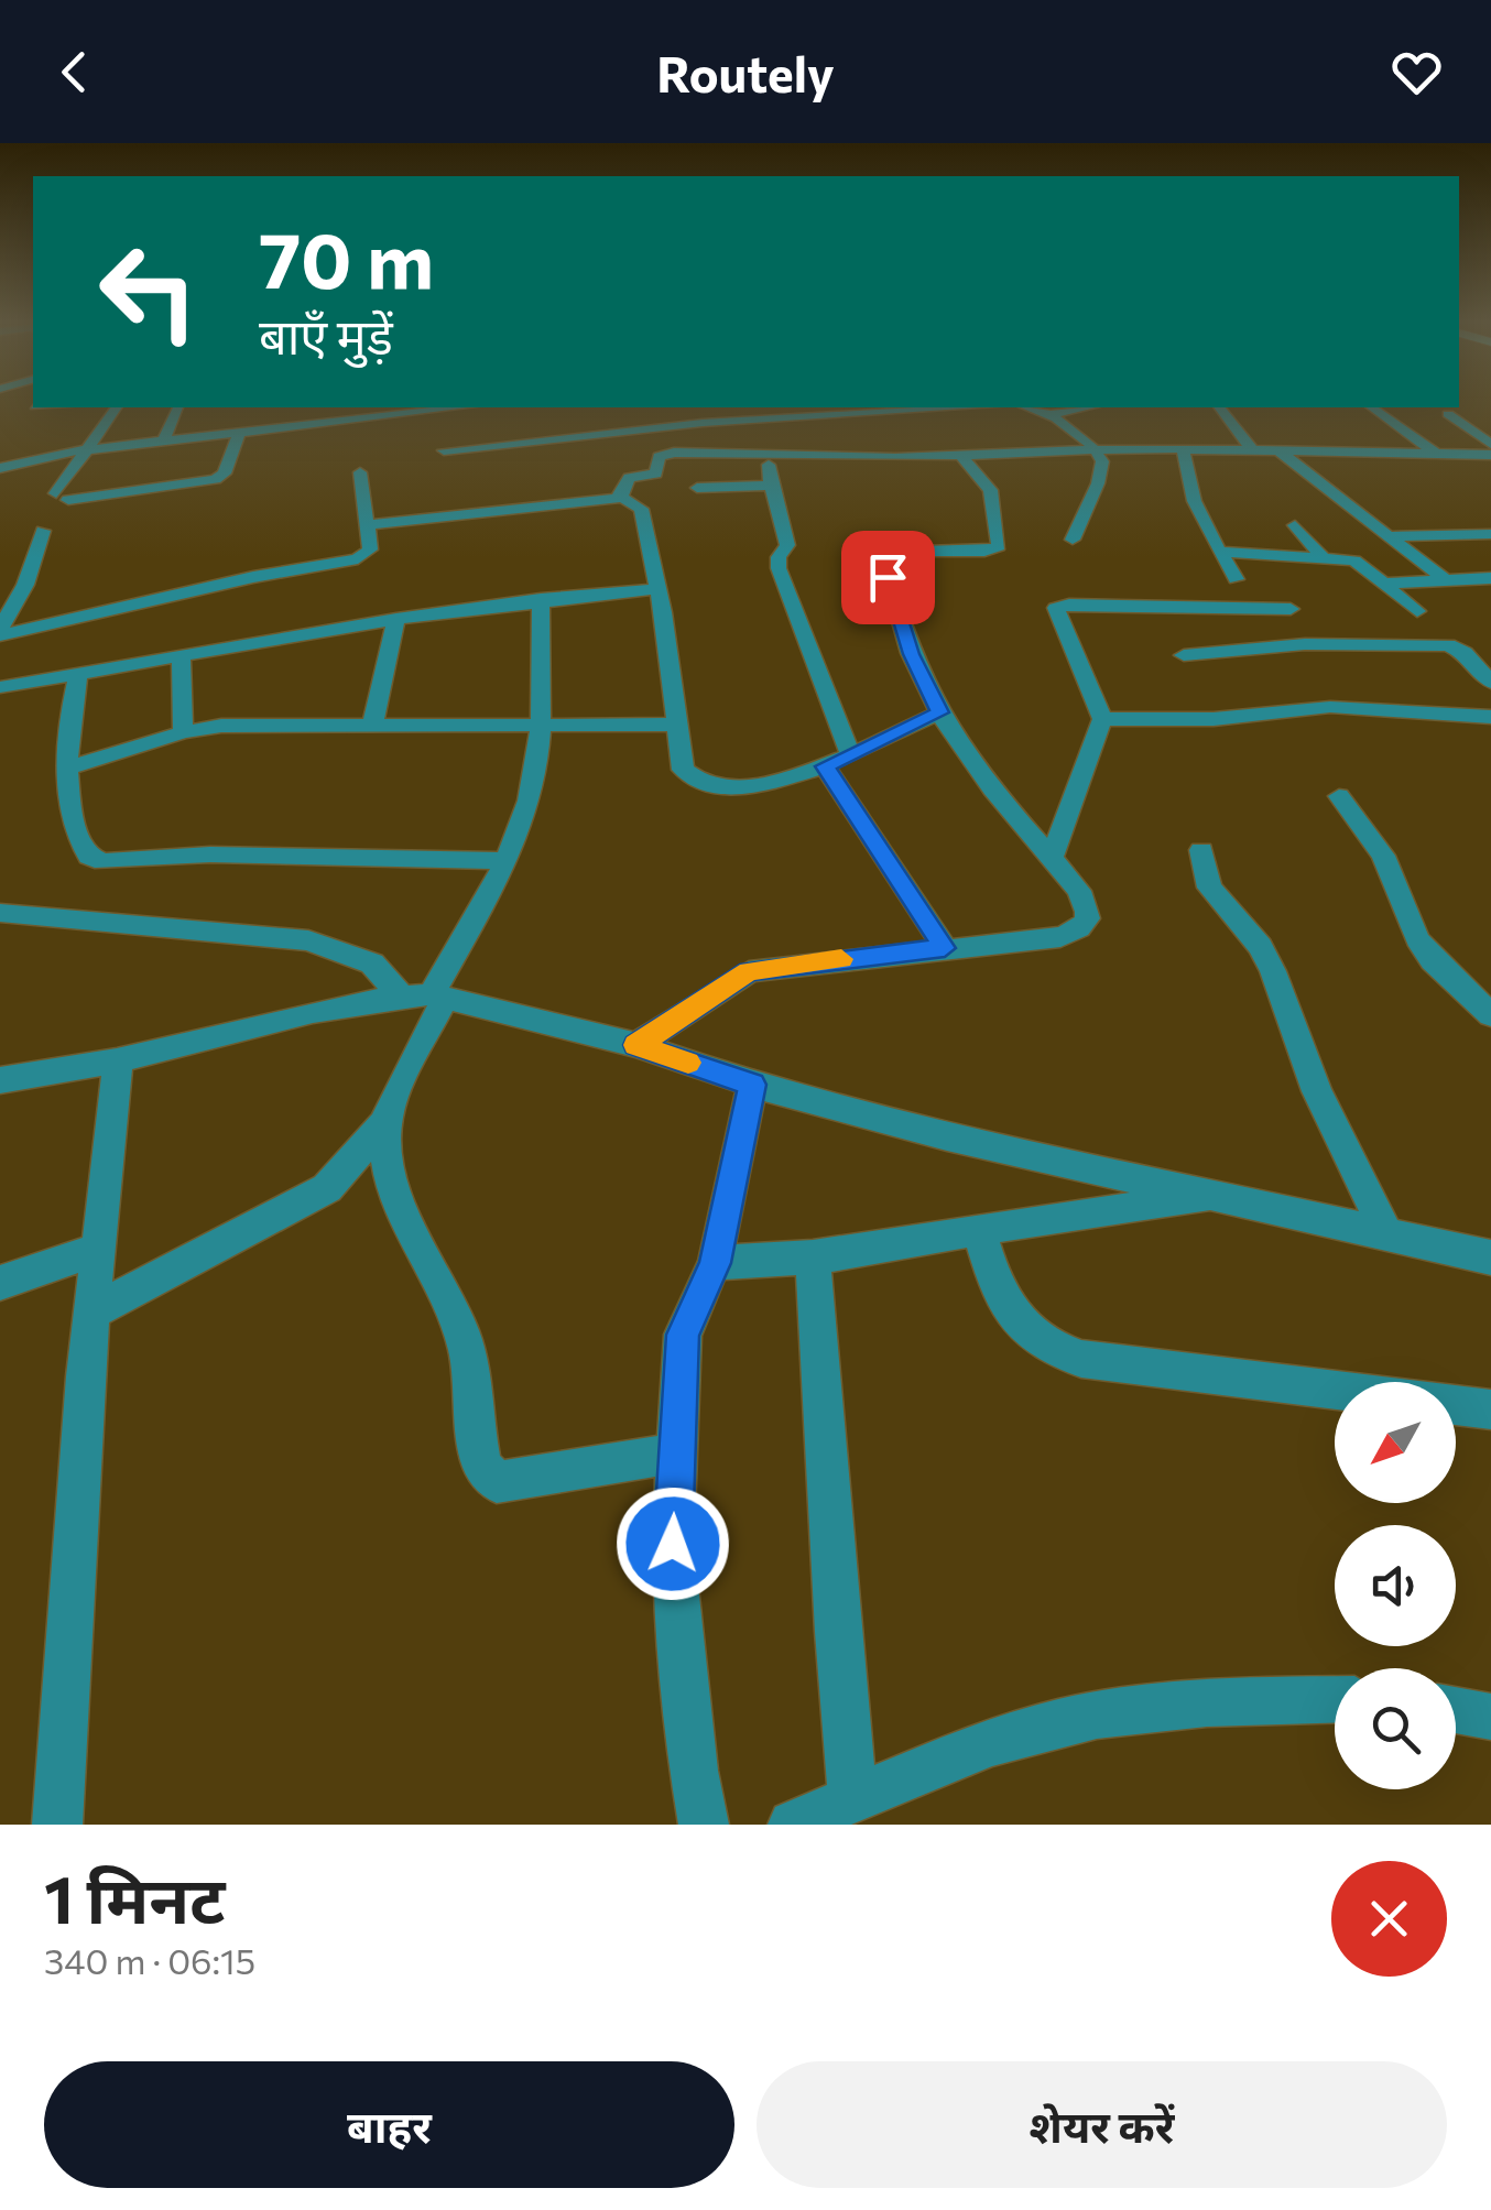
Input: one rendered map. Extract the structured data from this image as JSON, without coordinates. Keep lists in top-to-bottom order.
{
  "north": "bottom left",
  "page": {
    "header": "Routely",
    "turn": ["70 m", "बाएँ मुड़ें"],
    "heading": ["1 मिनट", "340 m · 06:15"],
    "buttons": ["बाहर", "शेयर करें"]
  }
}
